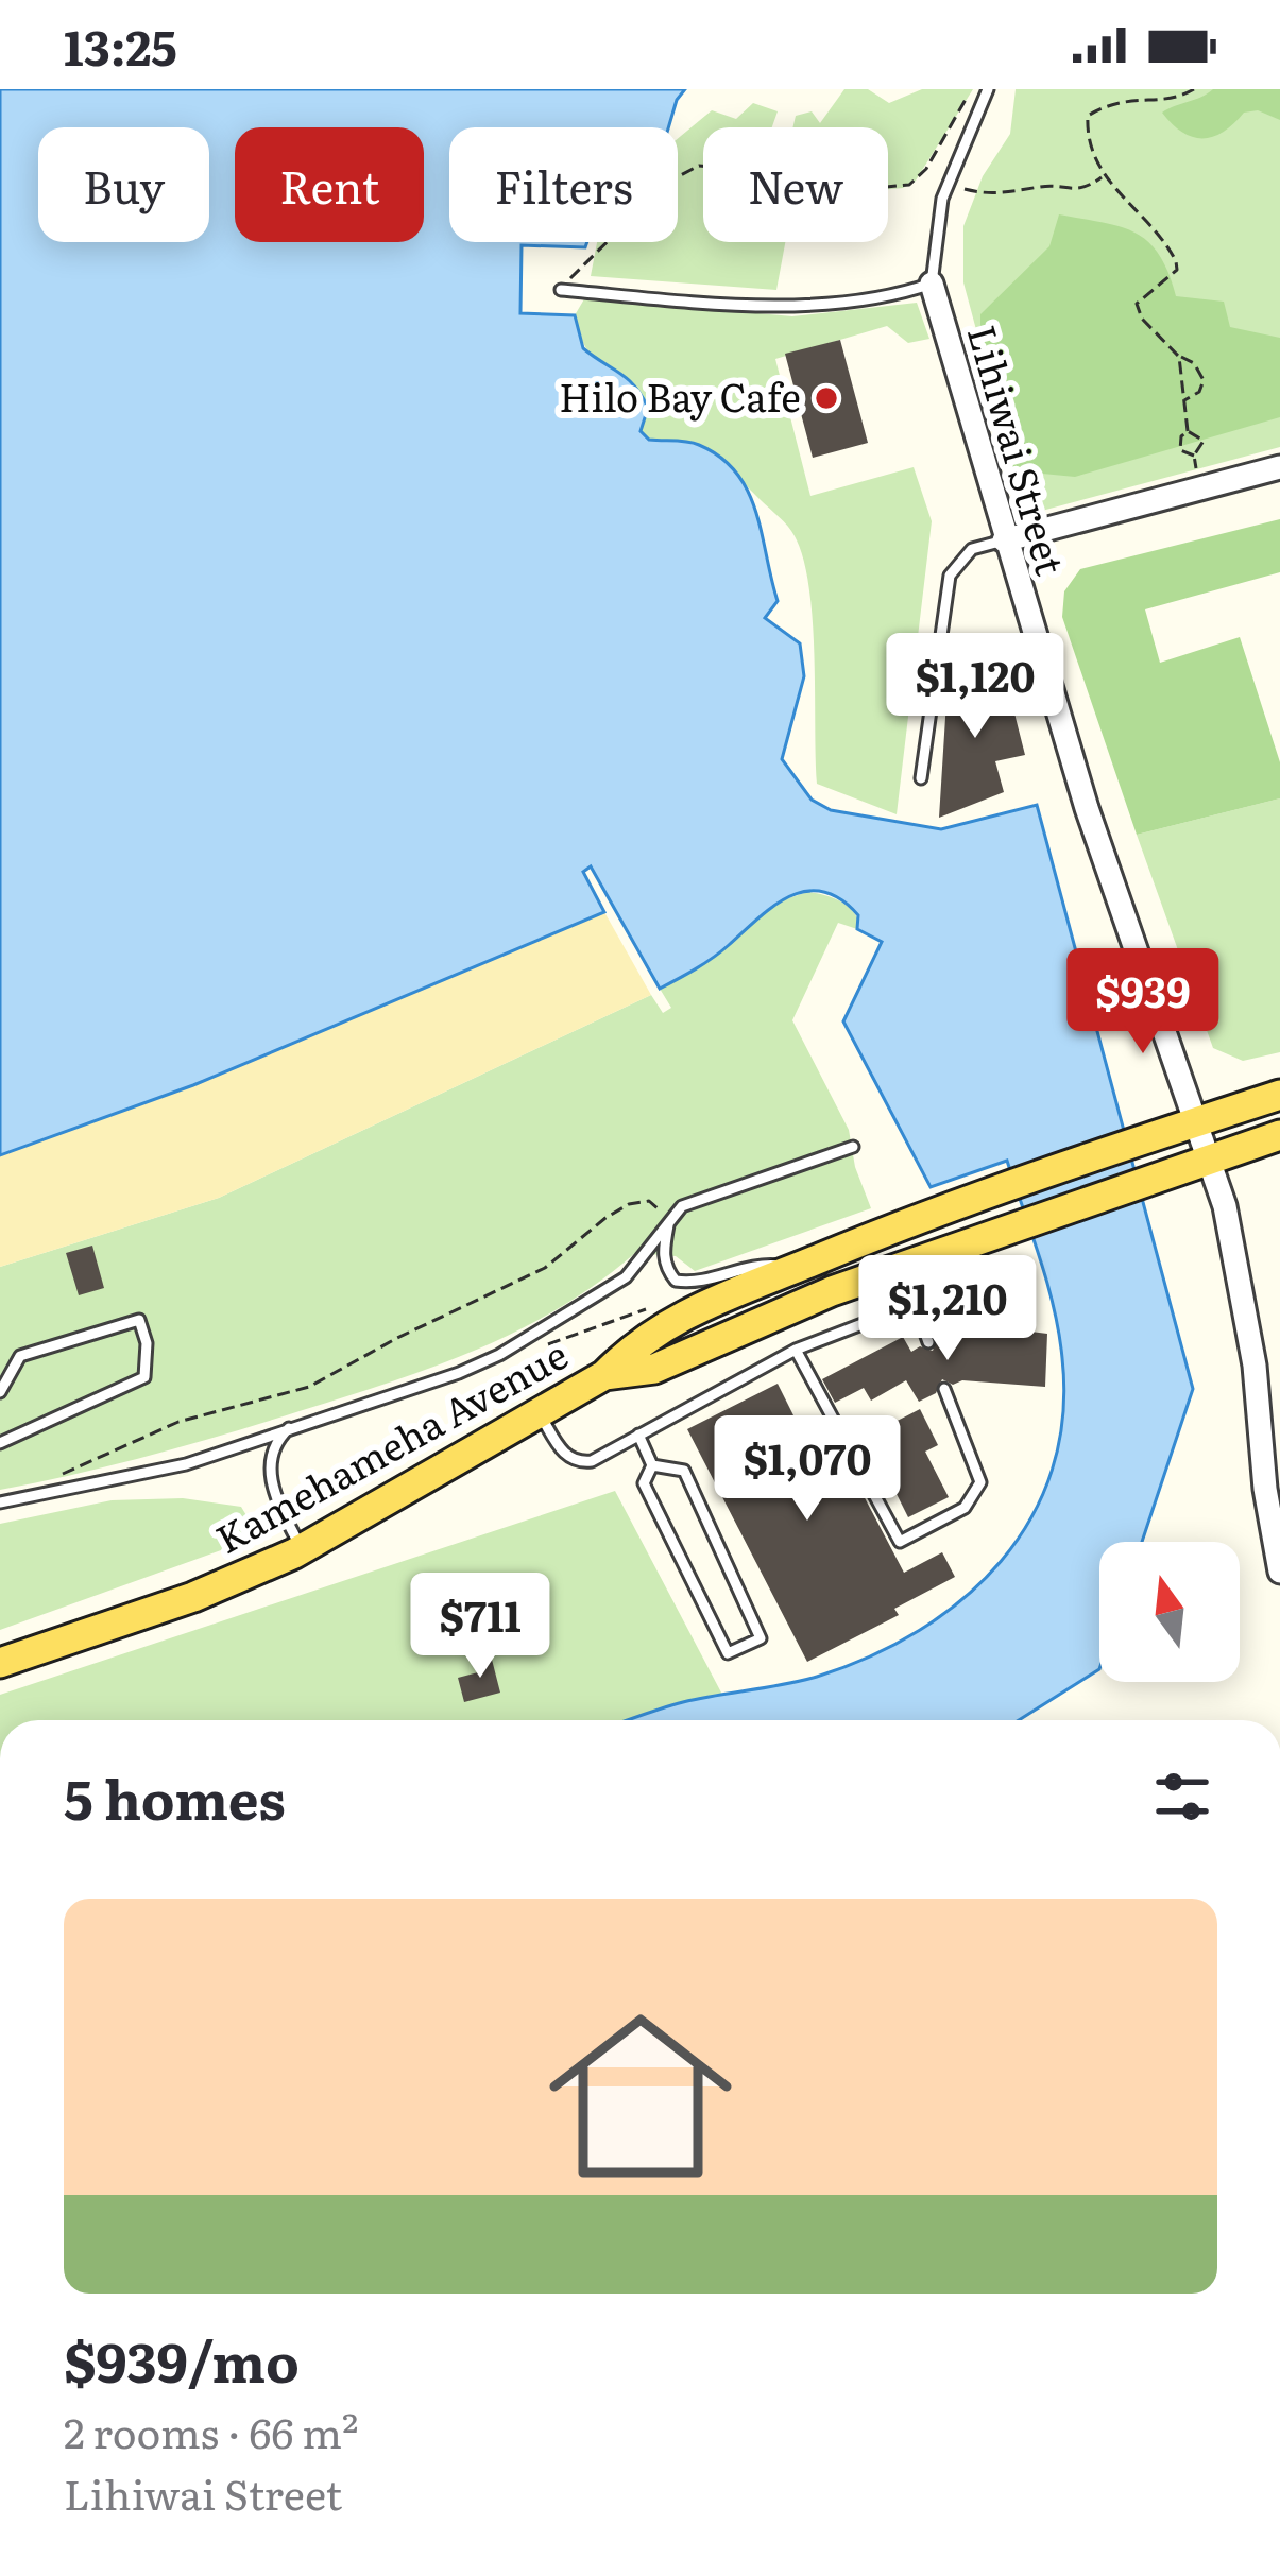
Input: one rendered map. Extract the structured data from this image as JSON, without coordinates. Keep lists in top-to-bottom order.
{
  "streets": {
    "main road": ["Kamehameha Avenue"],
    "street": ["Lihiwai Street"]
  },
  "crossings": [
    ["Lihiwai Street", "Kamehameha Avenue"]
  ],
  "places": ["Hilo Bay Cafe"],
  "north": "top",
  "page": {
    "status": "13:25",
    "chip": [
      "Buy",
      "Rent",
      "Filters",
      "New"
    ],
    "price": [
      "$1,120",
      "$939",
      "$1,210",
      "$1,070",
      "$711"
    ],
    "heading": "5 homes",
    "list": [
      {
        "name": "$939/mo",
        "note": "2 rooms · 66 m² · Lihiwai Street"
      }
    ]
  }
}
